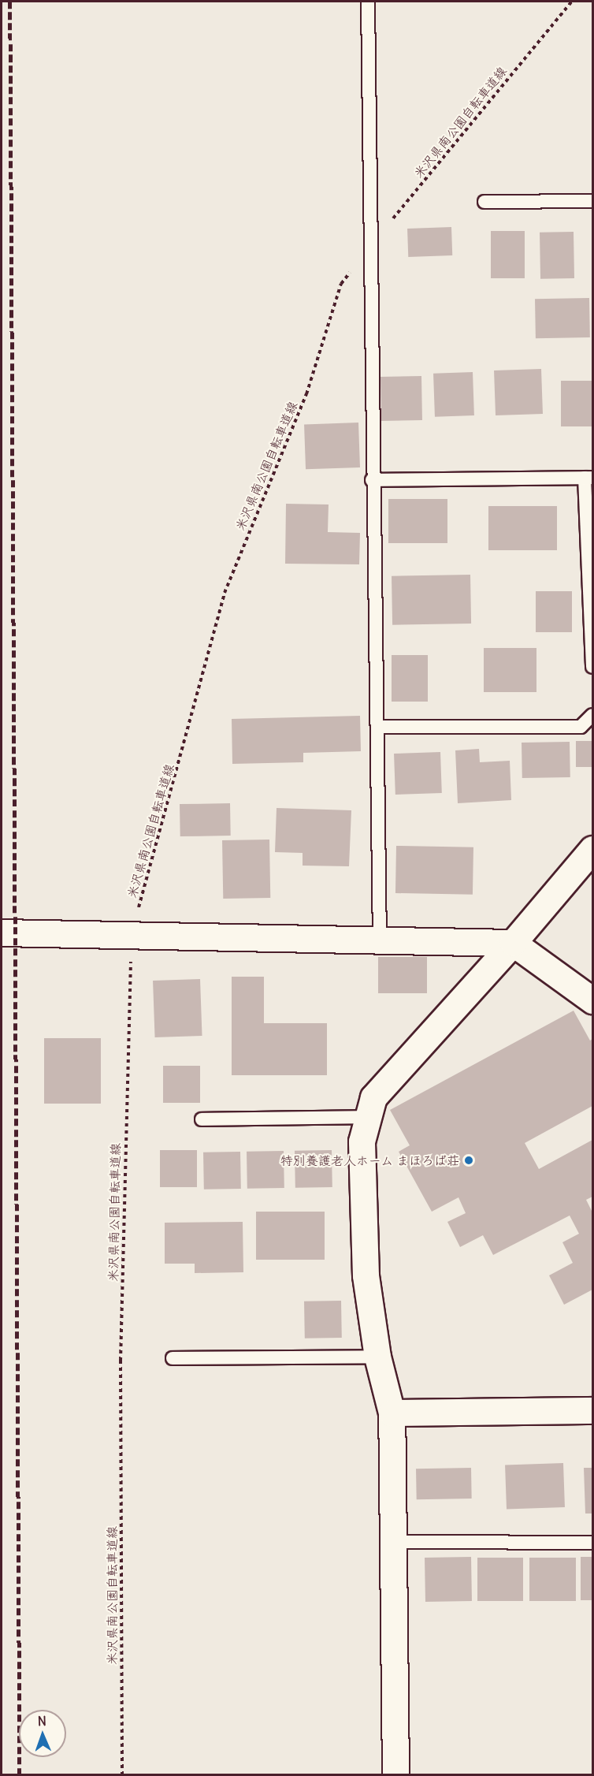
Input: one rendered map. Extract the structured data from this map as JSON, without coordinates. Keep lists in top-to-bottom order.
{
  "streets": {
    "path": ["米沢県南公園自転車道線"]
  },
  "places": ["特別養護老人ホーム まほろば荘"],
  "north": "top"
}
